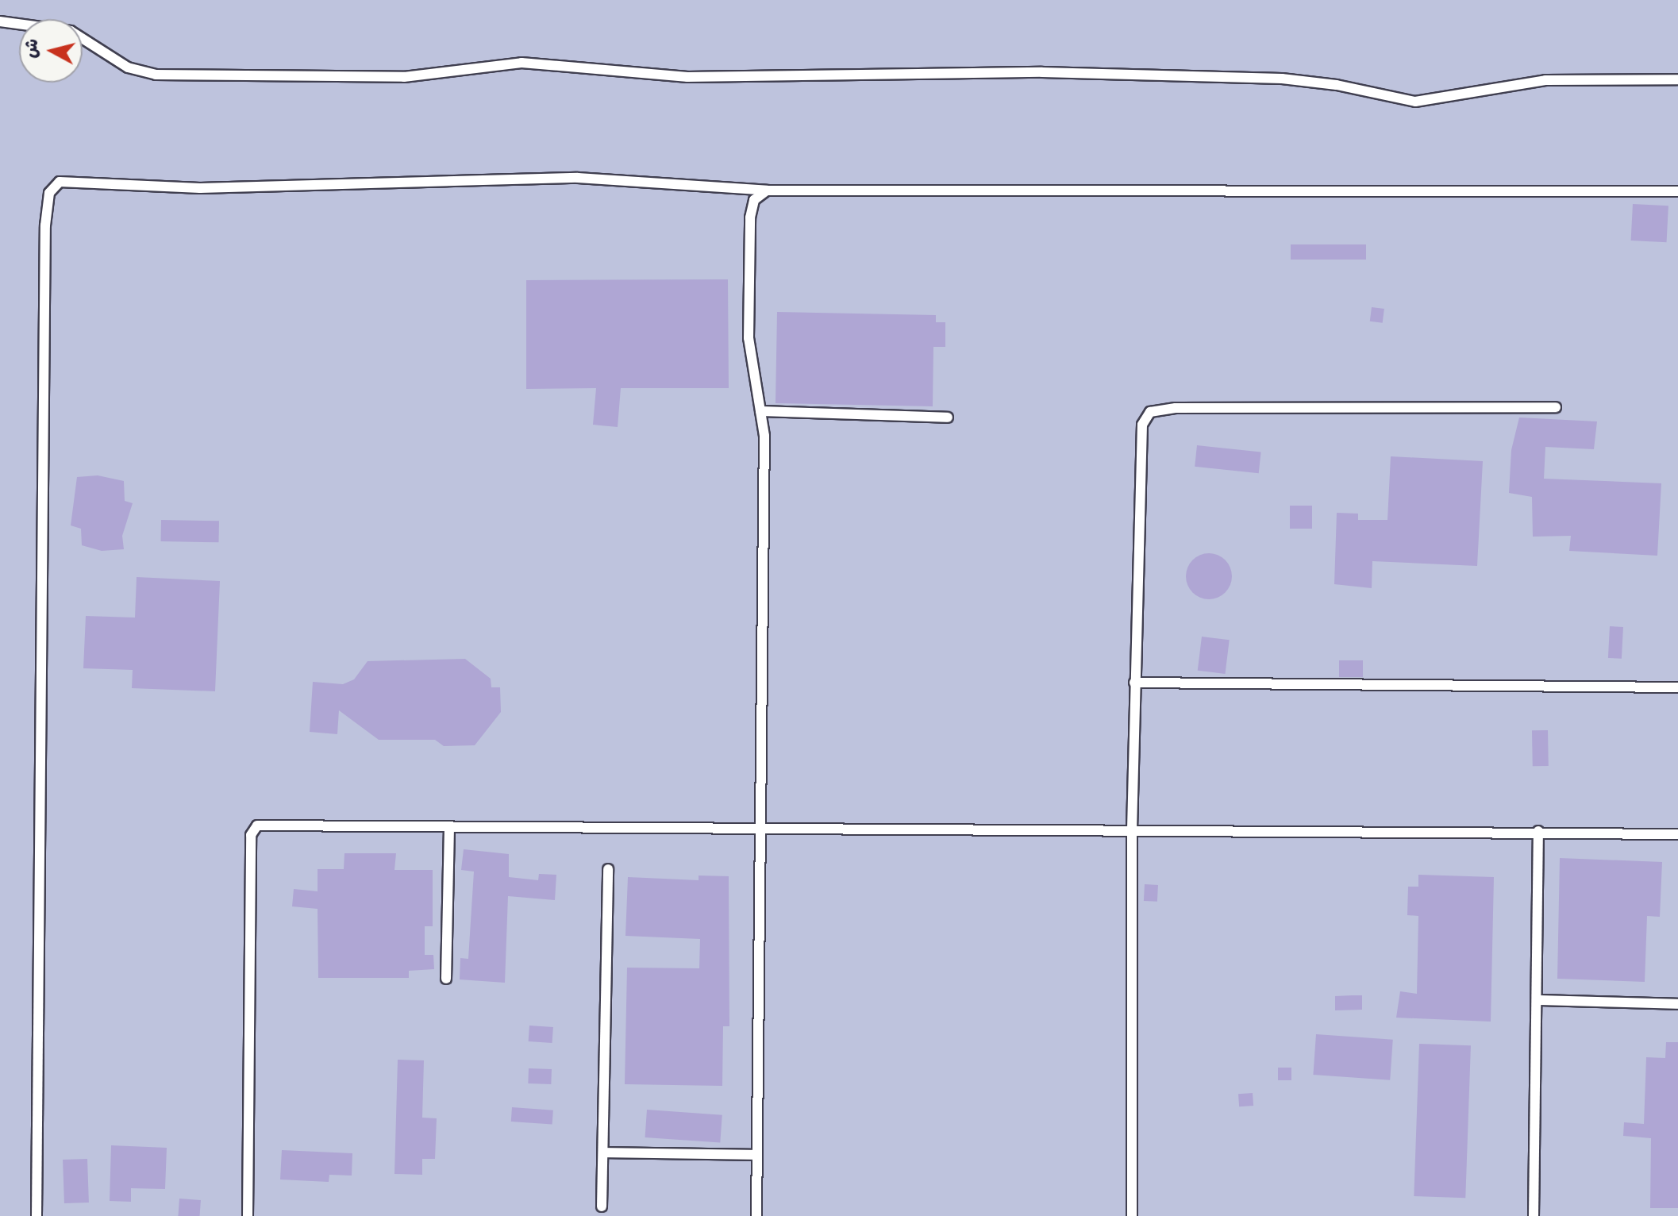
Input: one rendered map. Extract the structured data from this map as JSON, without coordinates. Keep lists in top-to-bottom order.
{
  "north": "left"
}
